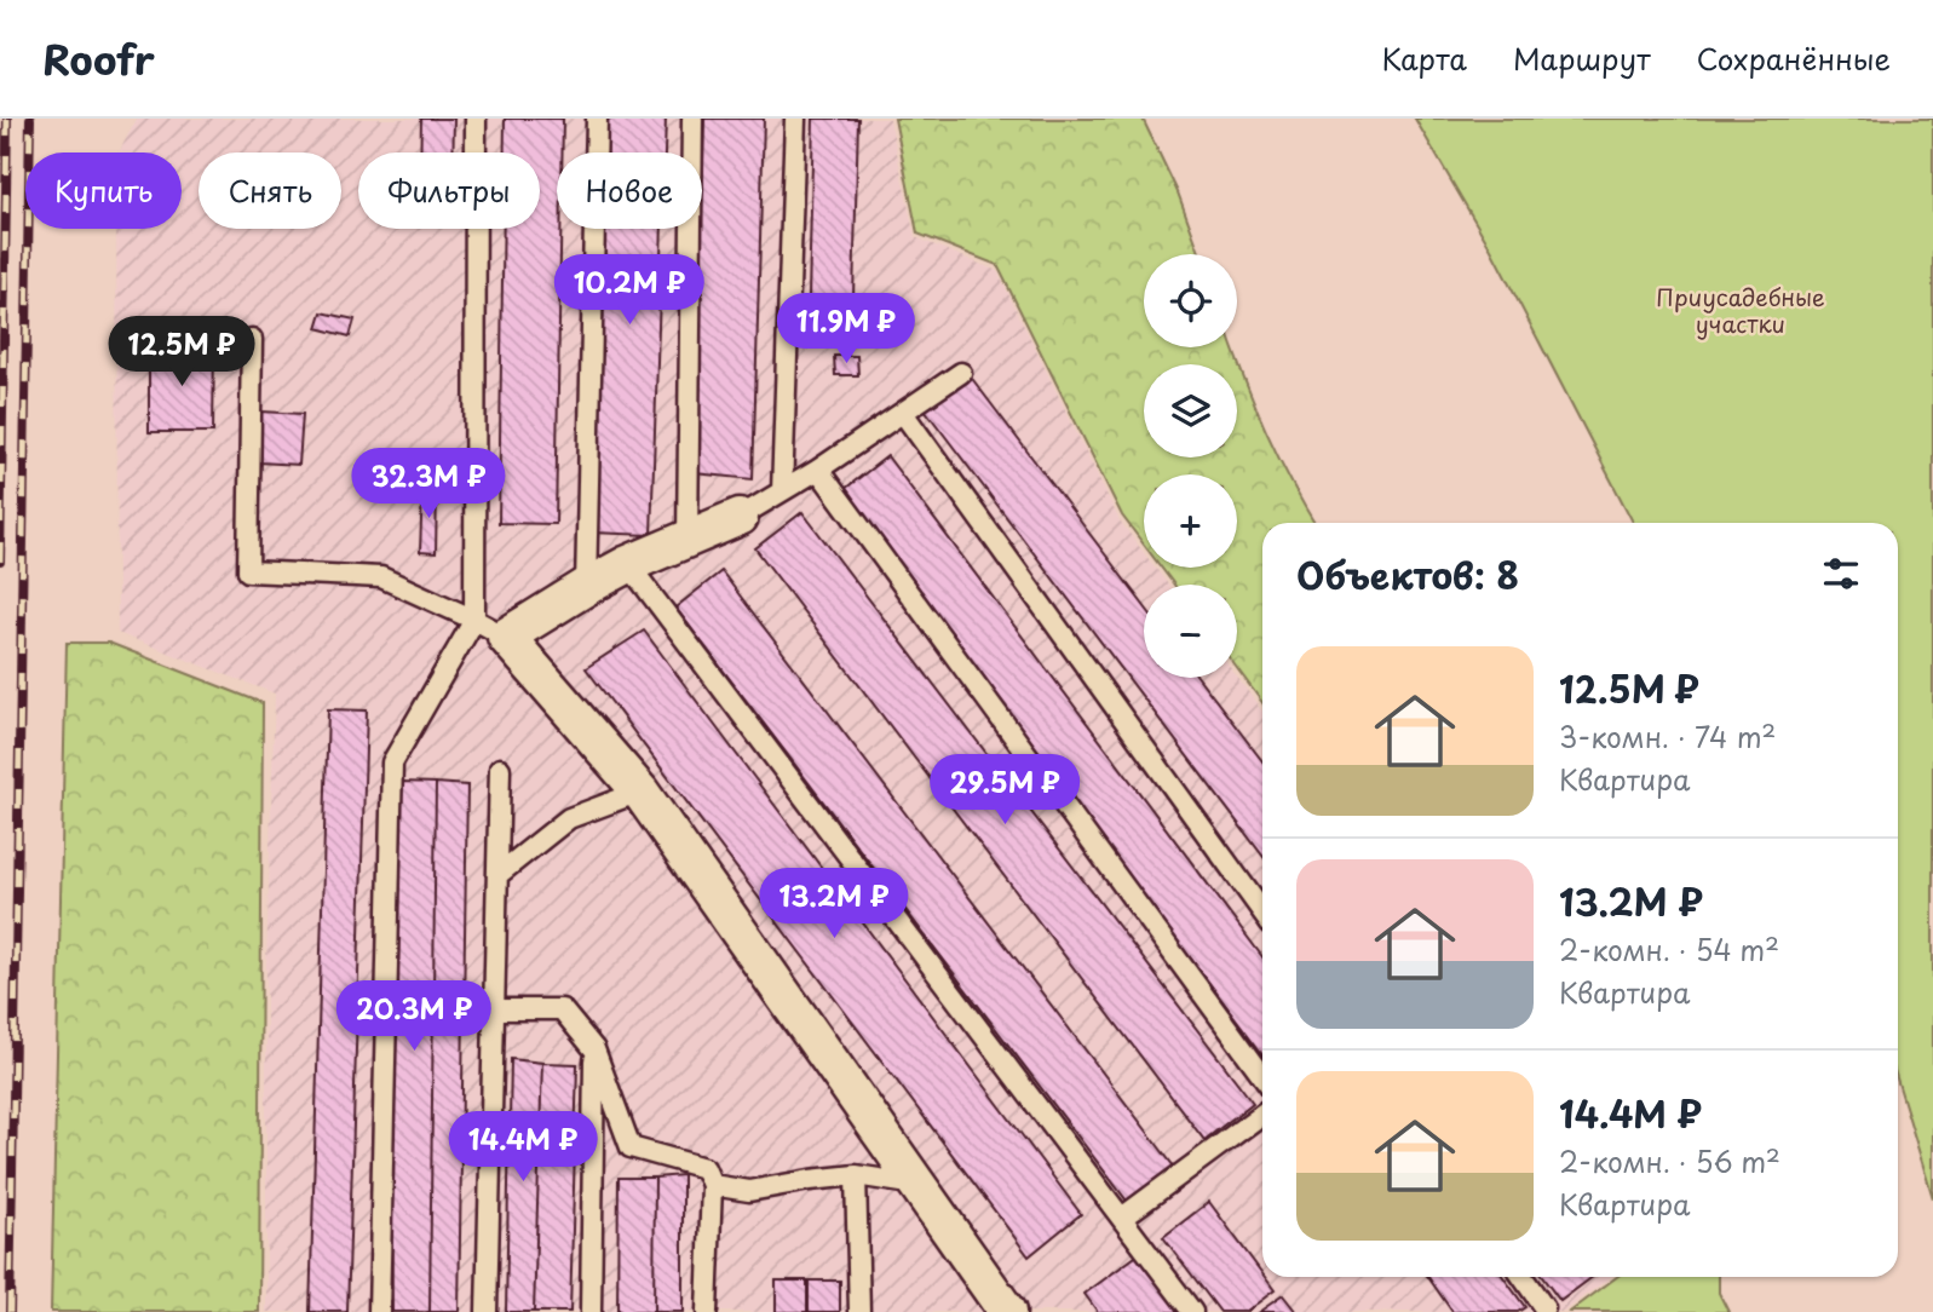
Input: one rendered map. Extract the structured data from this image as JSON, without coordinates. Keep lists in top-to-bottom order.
{
  "parks": ["Приусадебные участки"],
  "page": {
    "header": "Roofr",
    "nav": ["Карта", "Маршрут", "Сохранённые"],
    "chip": [
      "Купить",
      "Снять",
      "Фильтры",
      "Новое"
    ],
    "map_buttons": ["+", "−"],
    "price": [
      "10.2M ₽",
      "11.9M ₽",
      "12.5M ₽",
      "32.3M ₽",
      "29.5M ₽",
      "13.2M ₽",
      "20.3M ₽",
      "14.4M ₽"
    ],
    "heading": "Объектов: 8",
    "list": [
      {
        "name": "12.5M ₽",
        "note": "3-комн. · 74 m² · Квартира"
      },
      {
        "name": "13.2M ₽",
        "note": "2-комн. · 54 m² · Квартира"
      },
      {
        "name": "14.4M ₽",
        "note": "2-комн. · 56 m² · Квартира"
      }
    ]
  }
}
